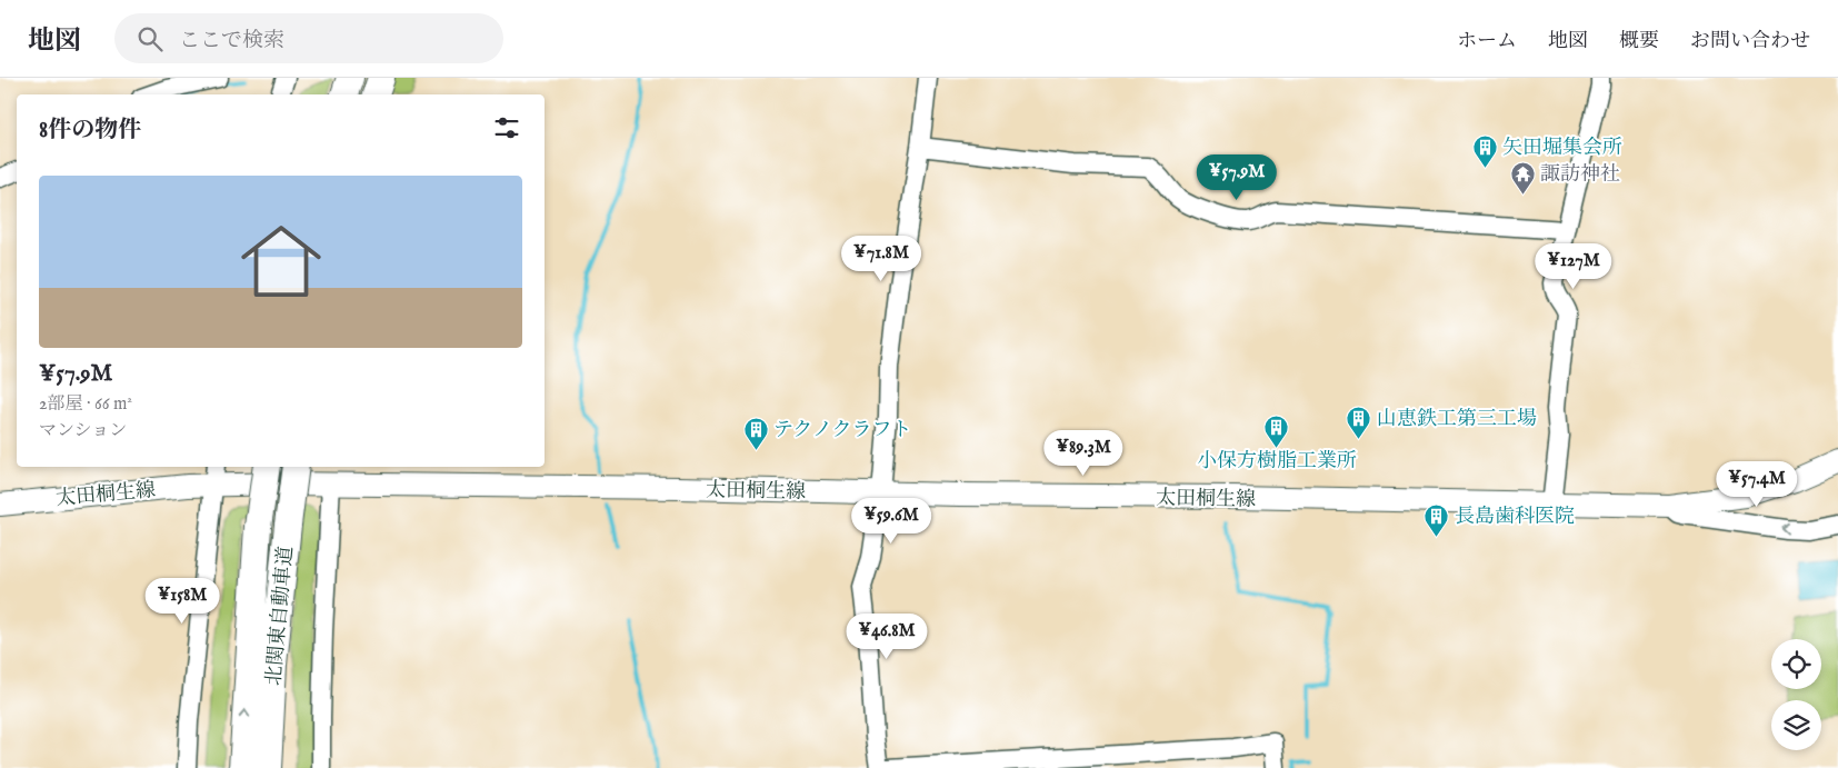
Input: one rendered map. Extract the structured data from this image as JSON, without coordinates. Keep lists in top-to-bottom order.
{
  "streets": {
    "highway": ["北関東自動車道"],
    "main road": ["太田桐生線"]
  },
  "places": {
    "building": [
      "矢田堀集会所",
      "山恵鉄工第三工場",
      "小保方樹脂工業所",
      "テクノクラフト",
      "長島歯科医院"
    ],
    "temple": ["諏訪神社"]
  },
  "page": {
    "header": "地図",
    "search": "ここで検索",
    "nav": [
      "ホーム",
      "地図",
      "概要",
      "お問い合わせ"
    ],
    "heading": "8件の物件",
    "price": [
      "¥57.9M",
      "¥71.8M",
      "¥127M",
      "¥89.3M",
      "¥57.4M",
      "¥59.6M",
      "¥158M",
      "¥46.8M"
    ],
    "list": [
      {
        "name": "¥57.9M",
        "note": "2部屋 · 66 m² · マンション"
      }
    ]
  }
}
